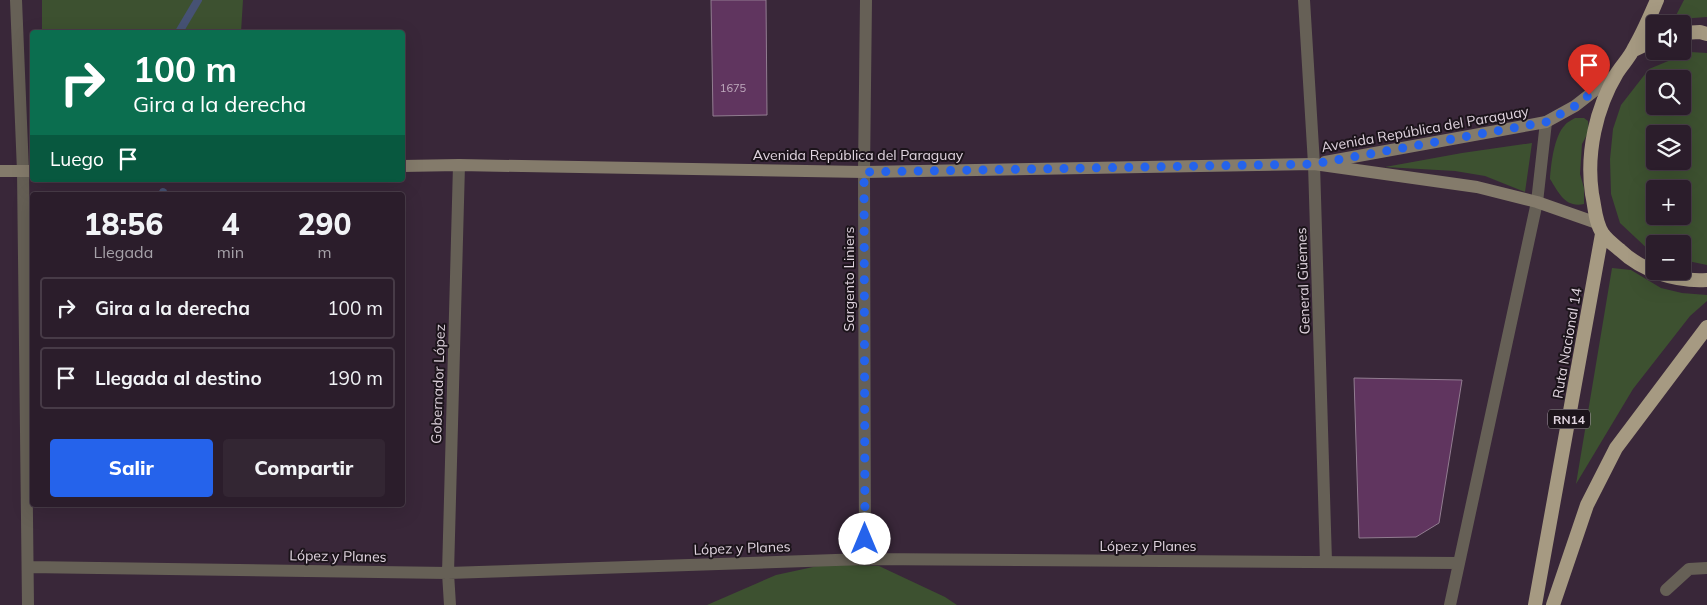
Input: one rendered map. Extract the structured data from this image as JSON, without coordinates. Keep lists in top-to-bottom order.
{
  "streets": {
    "highway": ["Ruta Nacional 14", "RN14"],
    "main road": ["Avenida República del Paraguay"],
    "street": [
      "Sargento Liniers",
      "General Güemes",
      "Gobernador López",
      "López y Planes"
    ]
  },
  "crossings": [
    ["Avenida República del Paraguay", "Sargento Liniers"],
    ["Avenida República del Paraguay", "General Güemes"],
    ["Avenida República del Paraguay", "Ruta Nacional 14"],
    ["Avenida República del Paraguay", "Gobernador López"],
    ["Sargento Liniers", "López y Planes"],
    ["General Güemes", "López y Planes"],
    ["Gobernador López", "López y Planes"]
  ],
  "house_numbers": ["1675"],
  "page": {
    "map_buttons": ["+", "−"],
    "turn": ["100 m", "Gira a la derecha"],
    "then": "Luego",
    "eta": [
      "18:56",
      "Llegada",
      "4",
      "min",
      "290",
      "m"
    ],
    "list": [
      {
        "name": "Gira a la derecha",
        "value": "100 m"
      },
      {
        "name": "Llegada al destino",
        "value": "190 m"
      }
    ],
    "buttons": ["Salir", "Compartir"]
  }
}
